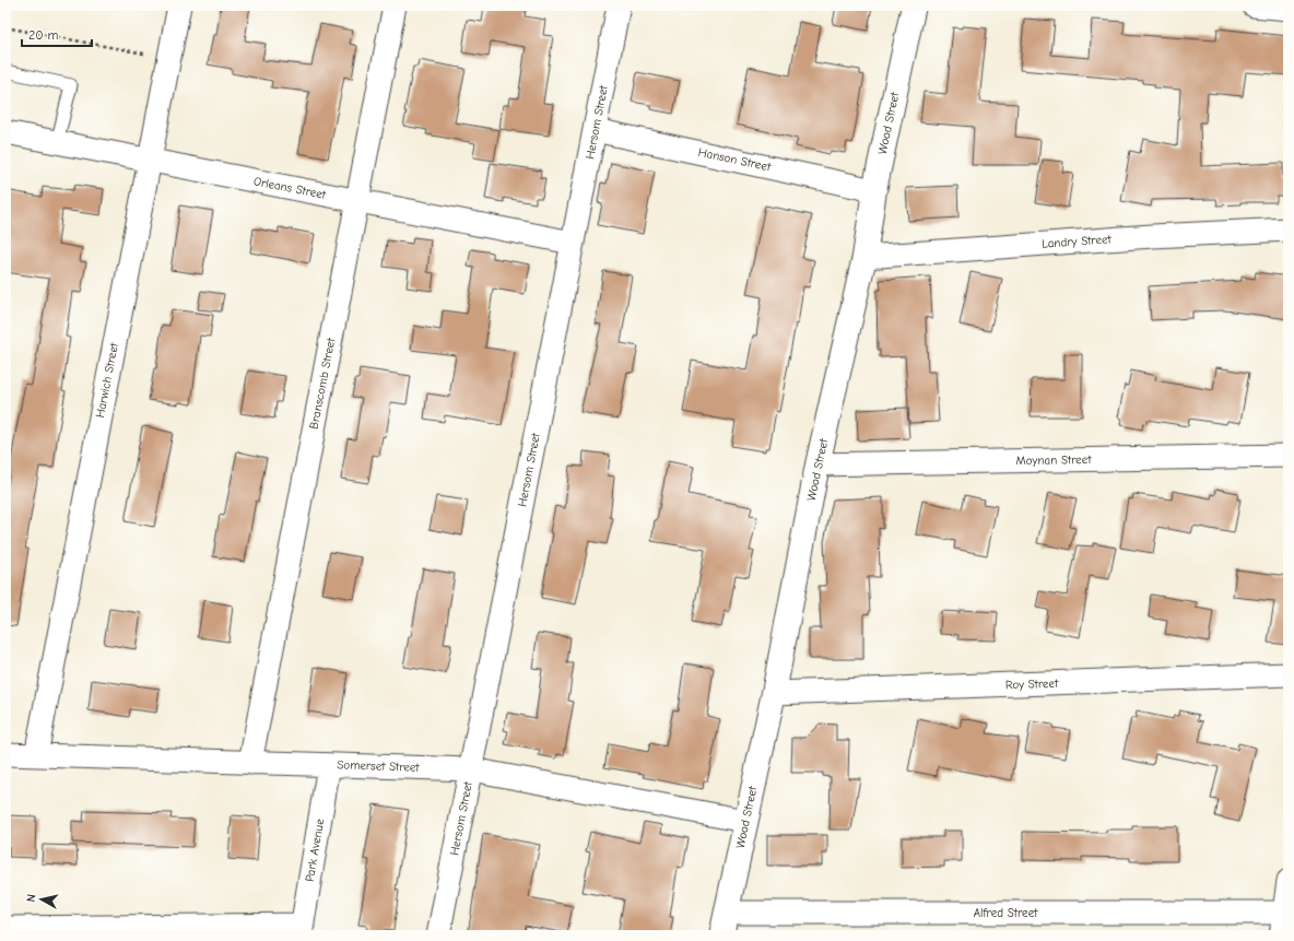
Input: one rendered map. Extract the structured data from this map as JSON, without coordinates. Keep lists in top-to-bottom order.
{
  "streets": {
    "street": [
      "Hersom Street",
      "Wood Street",
      "Hanson Street",
      "Orleans Street",
      "Landry Street",
      "Harwich Street",
      "Branscomb Street",
      "Moynan Street",
      "Roy Street",
      "Somerset Street",
      "Park Avenue",
      "Alfred Street"
    ]
  },
  "crossings": [
    ["Hersom Street", "Hanson Street"],
    ["Hersom Street", "Orleans Street"],
    ["Hersom Street", "Somerset Street"],
    ["Wood Street", "Hanson Street"],
    ["Wood Street", "Landry Street"],
    ["Wood Street", "Moynan Street"],
    ["Wood Street", "Roy Street"],
    ["Wood Street", "Somerset Street"],
    ["Wood Street", "Alfred Street"],
    ["Orleans Street", "Harwich Street"],
    ["Orleans Street", "Branscomb Street"],
    ["Harwich Street", "Somerset Street"],
    ["Branscomb Street", "Somerset Street"],
    ["Somerset Street", "Park Avenue"]
  ],
  "scale_bar": "20 m",
  "north": "left"
}
